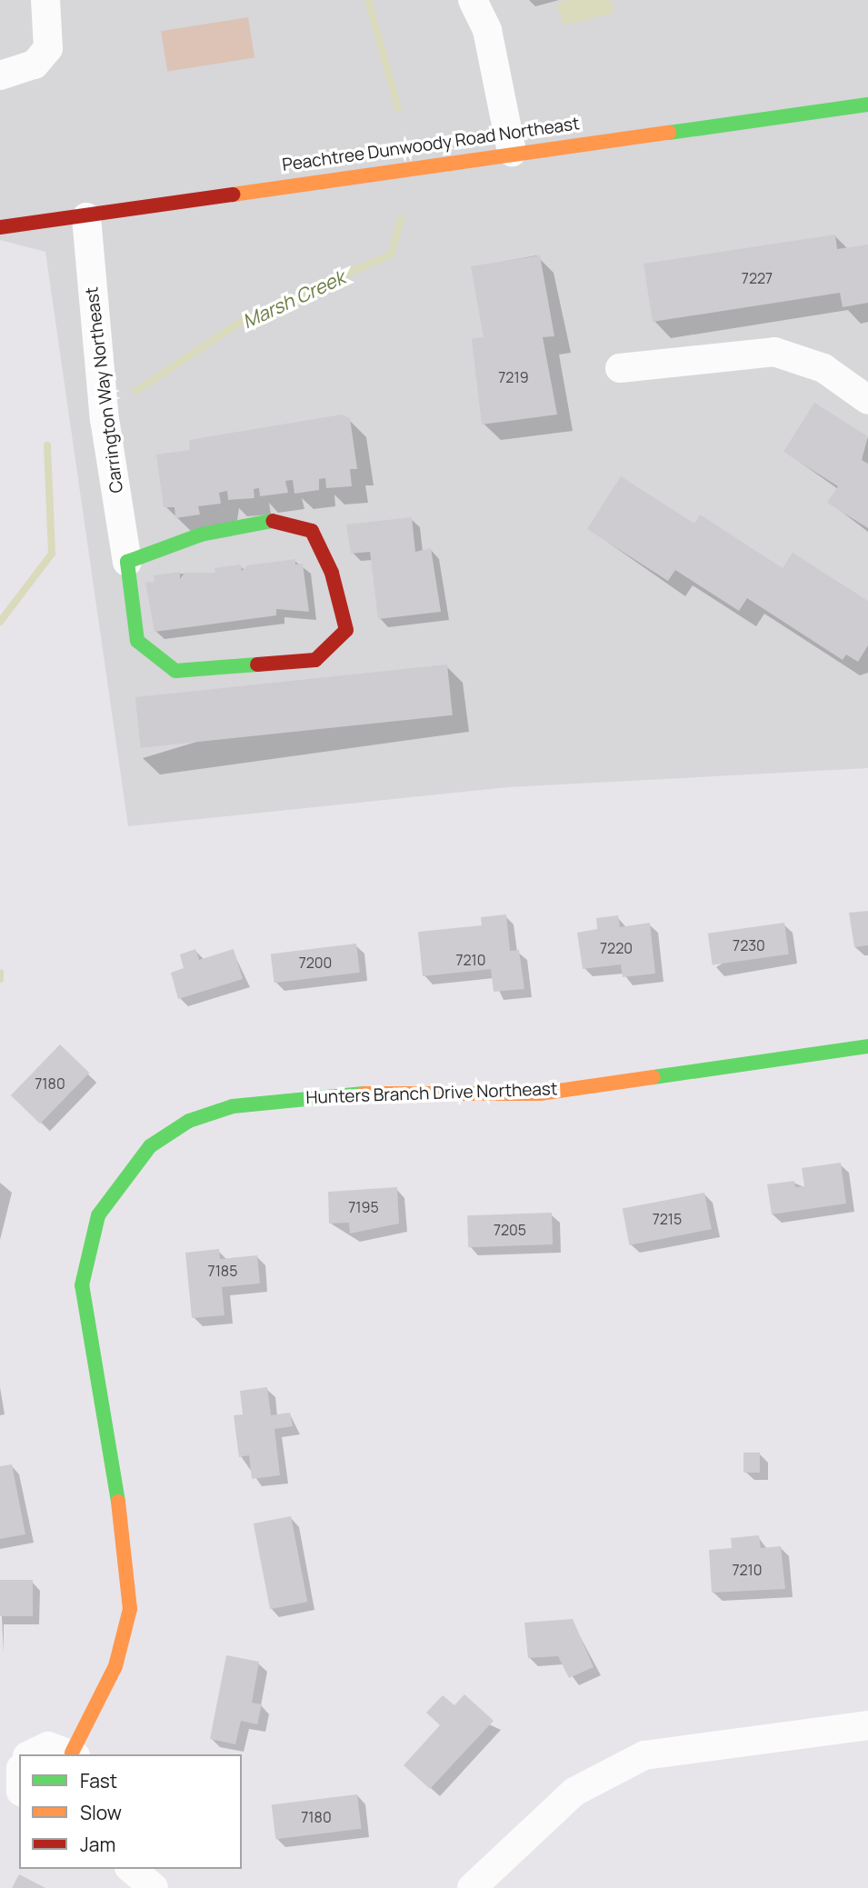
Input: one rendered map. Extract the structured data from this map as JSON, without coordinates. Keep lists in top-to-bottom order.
{
  "streets": {
    "street": ["Peachtree Dunwoody Road Northeast", "Carrington Way Northeast", "Hunters Branch Drive Northeast"]
  },
  "crossings": [
    ["Peachtree Dunwoody Road Northeast", "Carrington Way Northeast"]
  ],
  "water": ["Marsh Creek"],
  "house_numbers": [
    "7227",
    "7219",
    "7230",
    "7220",
    "7210",
    "7200",
    "7180",
    "7195",
    "7215",
    "7205",
    "7185",
    "7210",
    "7180"
  ],
  "legend": ["Fast", "Slow", "Jam"]
}
